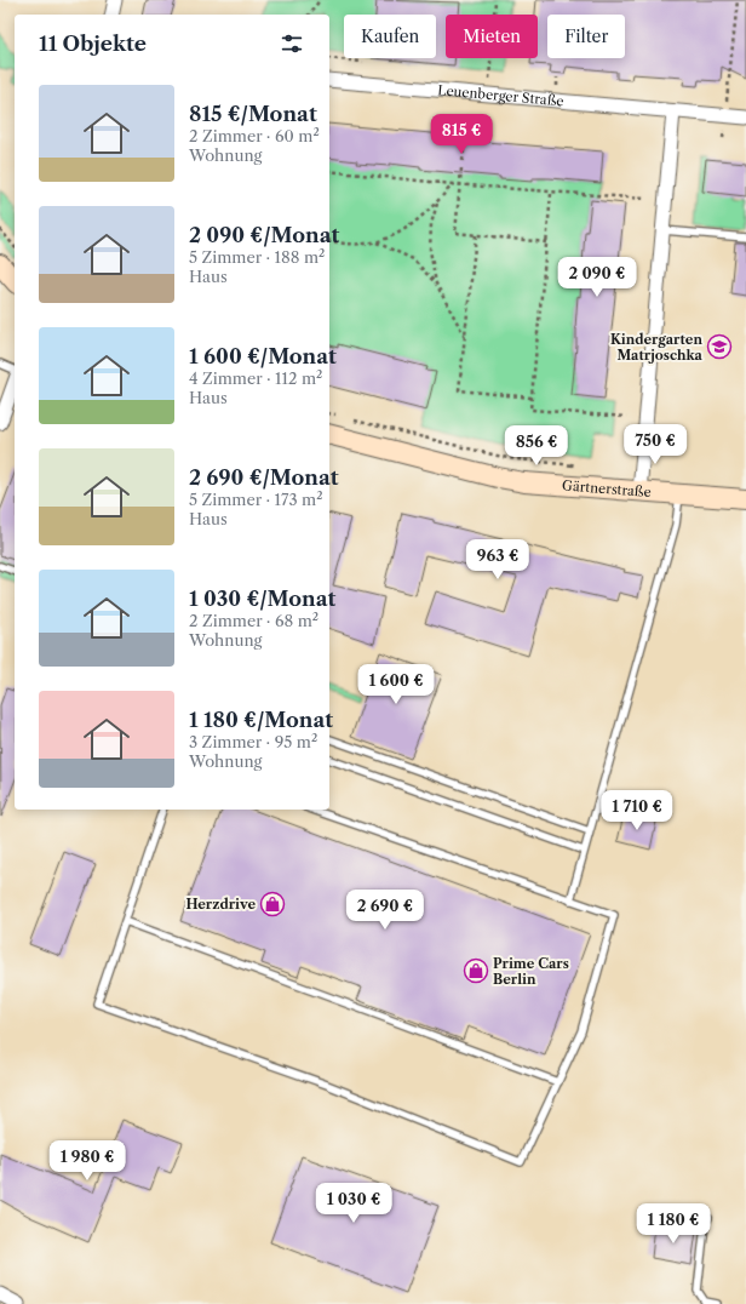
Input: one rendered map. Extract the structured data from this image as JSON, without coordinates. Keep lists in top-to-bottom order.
{
  "streets": {
    "street": ["Leuenberger Straße", "Gärtnerstraße"]
  },
  "places": {
    "school or university": ["Kindergarten Matrjoschka"],
    "shop": ["Herzdrive", "Prime Cars Berlin"]
  },
  "page": {
    "chip": ["Kaufen", "Mieten", "Filter"],
    "heading": "11 Objekte",
    "list": [
      {
        "name": "815 €/Monat",
        "note": "2 Zimmer · 60 m² · Wohnung"
      },
      {
        "name": "2 090 €/Monat",
        "note": "5 Zimmer · 188 m² · Haus"
      },
      {
        "name": "1 600 €/Monat",
        "note": "4 Zimmer · 112 m² · Haus"
      },
      {
        "name": "2 690 €/Monat",
        "note": "5 Zimmer · 173 m² · Haus"
      },
      {
        "name": "1 030 €/Monat",
        "note": "2 Zimmer · 68 m² · Wohnung"
      },
      {
        "name": "1 180 €/Monat",
        "note": "3 Zimmer · 95 m² · Wohnung"
      }
    ],
    "price": [
      "815 €",
      "2 090 €",
      "750 €",
      "856 €",
      "963 €",
      "1 600 €",
      "1 710 €",
      "2 690 €",
      "1 980 €",
      "1 030 €",
      "1 180 €"
    ]
  }
}
